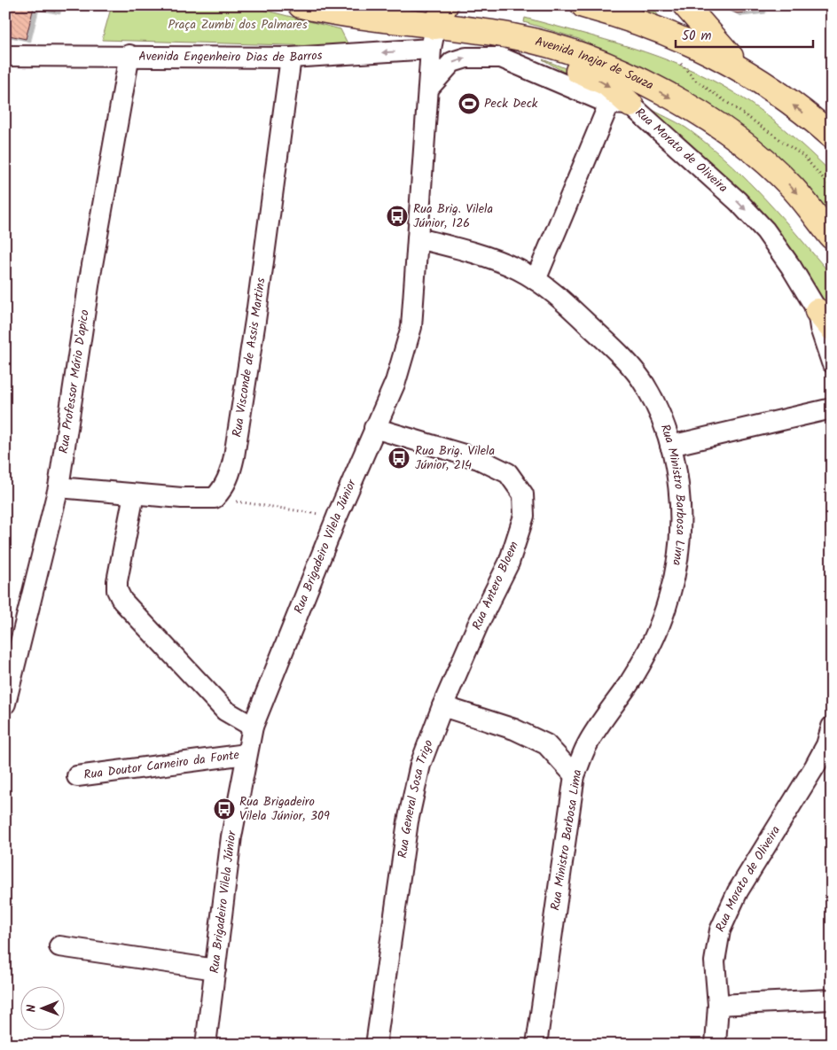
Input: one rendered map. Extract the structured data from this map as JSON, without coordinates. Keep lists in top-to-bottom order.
{
  "streets": {
    "main road": ["Avenida Inajar de Souza"],
    "street": [
      "Avenida Engenheiro Dias de Barros",
      "Rua Morato de Oliveira",
      "Rua Visconde de Assis Martins",
      "Rua Professor Mário D'apico",
      "Rua Ministro Barbosa Lima",
      "Rua Brigadeiro Vilela Júnior",
      "Rua Antero Bloem",
      "Rua Doutor Carneiro da Fonte",
      "Rua General Sosa Trigo"
    ]
  },
  "crossings": [
    ["Avenida Engenheiro Dias de Barros", "Avenida Inajar de Souza"],
    ["Avenida Engenheiro Dias de Barros", "Rua Visconde de Assis Martins"],
    ["Avenida Engenheiro Dias de Barros", "Rua Professor Mário D'apico"],
    ["Avenida Engenheiro Dias de Barros", "Rua Brigadeiro Vilela Júnior"],
    ["Avenida Inajar de Souza", "Rua Brigadeiro Vilela Júnior"],
    ["Rua Morato de Oliveira", "Rua Brigadeiro Vilela Júnior"],
    ["Rua Ministro Barbosa Lima", "Rua Brigadeiro Vilela Júnior"],
    ["Rua Brigadeiro Vilela Júnior", "Rua Antero Bloem"],
    ["Rua Brigadeiro Vilela Júnior", "Rua Doutor Carneiro da Fonte"],
    ["Rua Antero Bloem", "Rua General Sosa Trigo"]
  ],
  "one_way": ["Rua Morato de Oliveira"],
  "parks": ["Praça Zumbi dos Palmares"],
  "places": {
    "sports": ["Peck Deck"],
    "bus stop": ["Rua Brig. Vilela Júnior, 126", "Rua Brig. Vilela Júnior, 214", "Rua Brigadeiro Vilela Júnior, 309"]
  },
  "scale_bar": "50 m",
  "north": "left"
}
